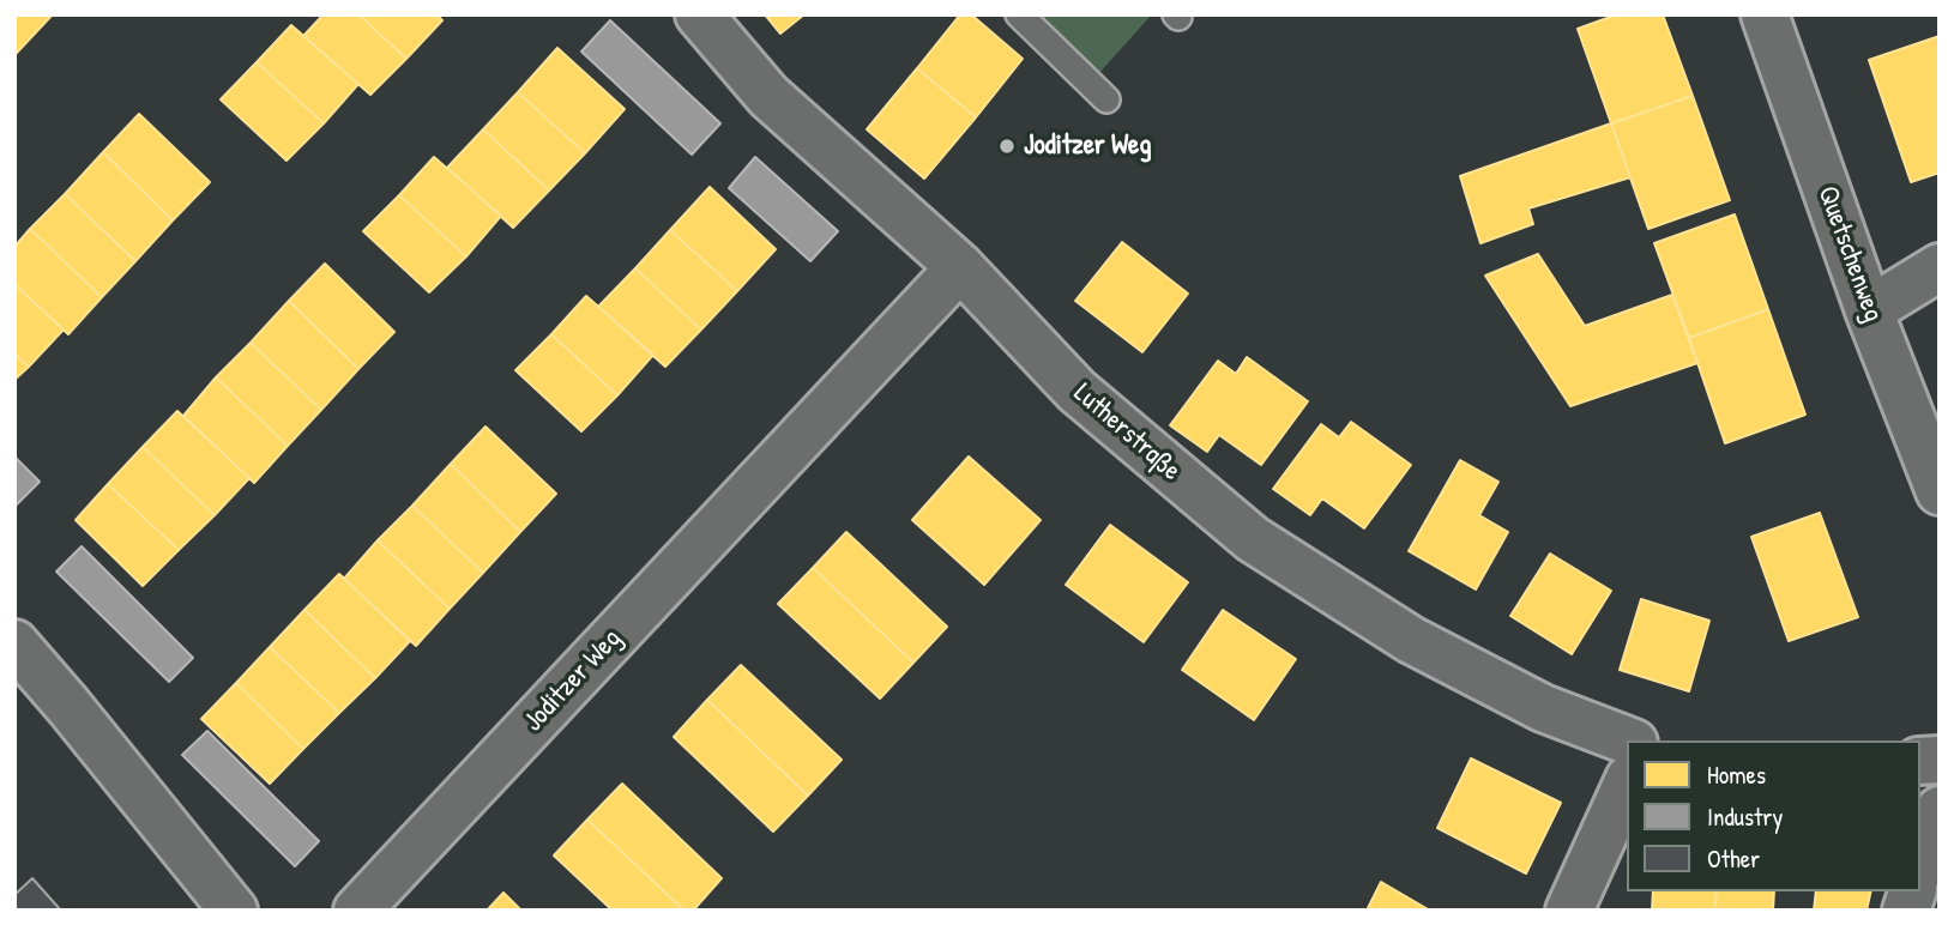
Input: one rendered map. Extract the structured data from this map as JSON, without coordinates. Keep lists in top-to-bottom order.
{
  "streets": {
    "street": ["Quetschenweg", "Lutherstraße", "Joditzer Weg"]
  },
  "crossings": [
    ["Lutherstraße", "Joditzer Weg"]
  ],
  "places": ["Joditzer Weg"],
  "legend": ["Homes", "Industry", "Other"]
}
